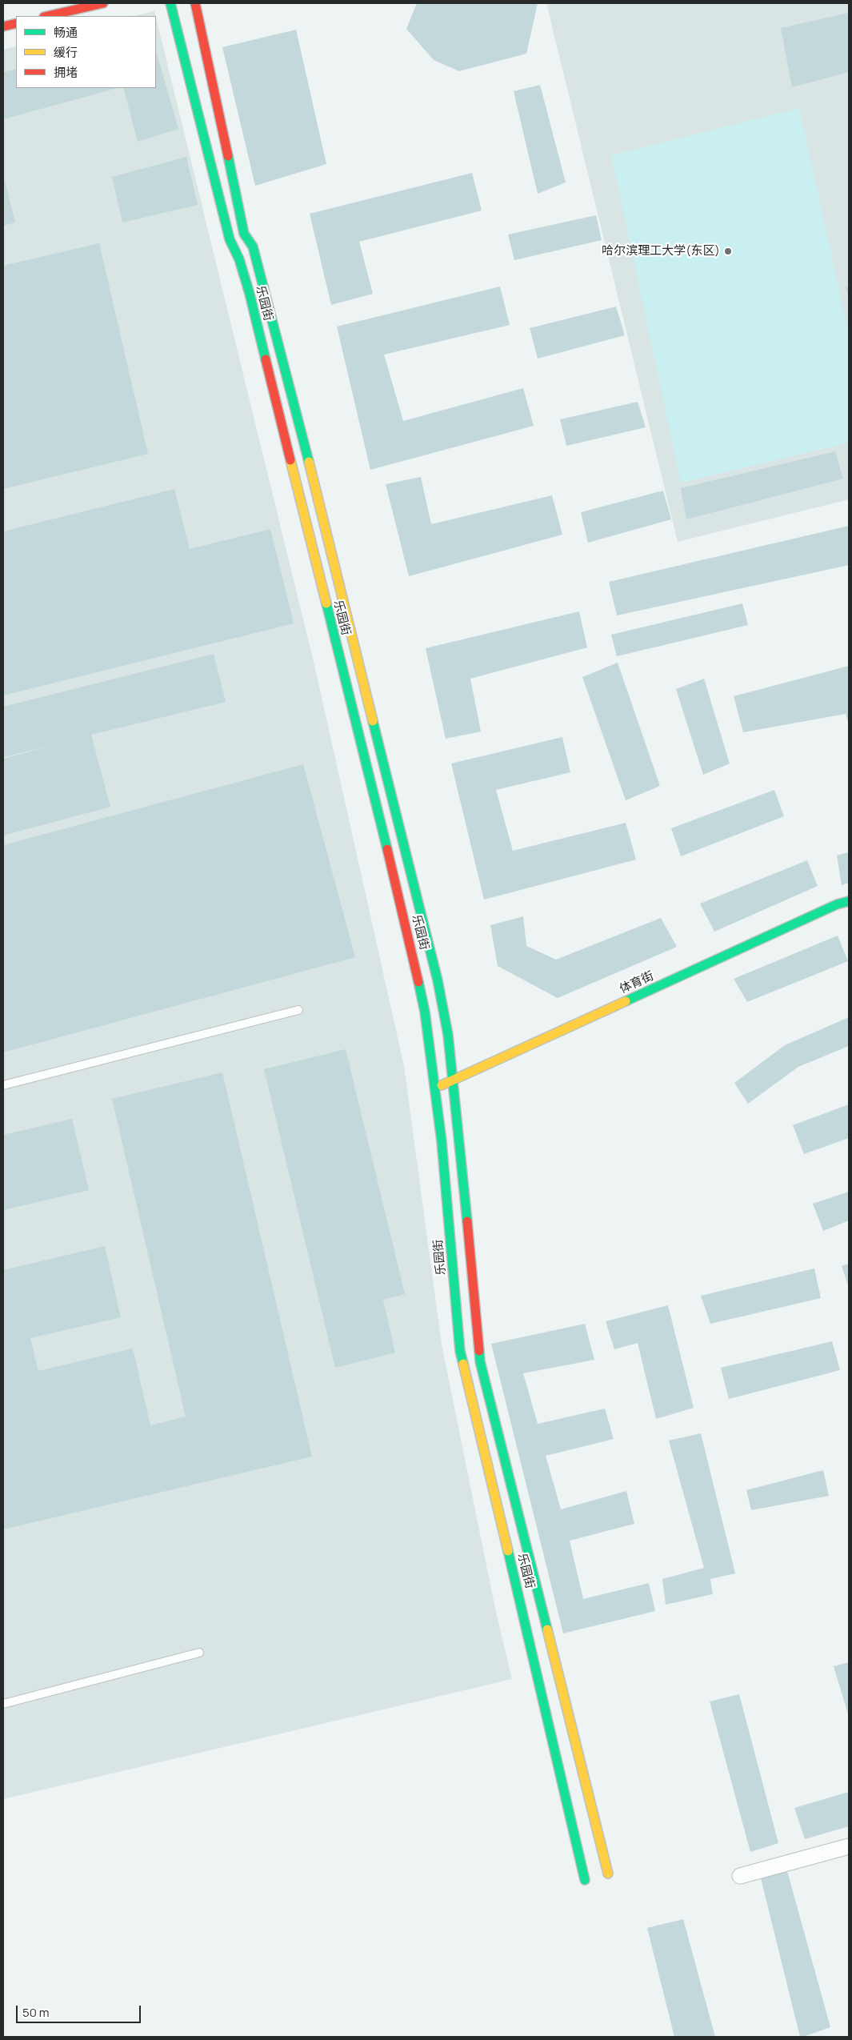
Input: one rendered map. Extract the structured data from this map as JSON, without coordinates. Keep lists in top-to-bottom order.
{
  "streets": {
    "main road": ["乐园街", "体育街"]
  },
  "crossings": [
    ["乐园街", "体育街"]
  ],
  "places": ["哈尔滨理工大学(东区)"],
  "legend": ["畅通", "缓行", "拥堵"],
  "scale_bar": "50 m"
}
